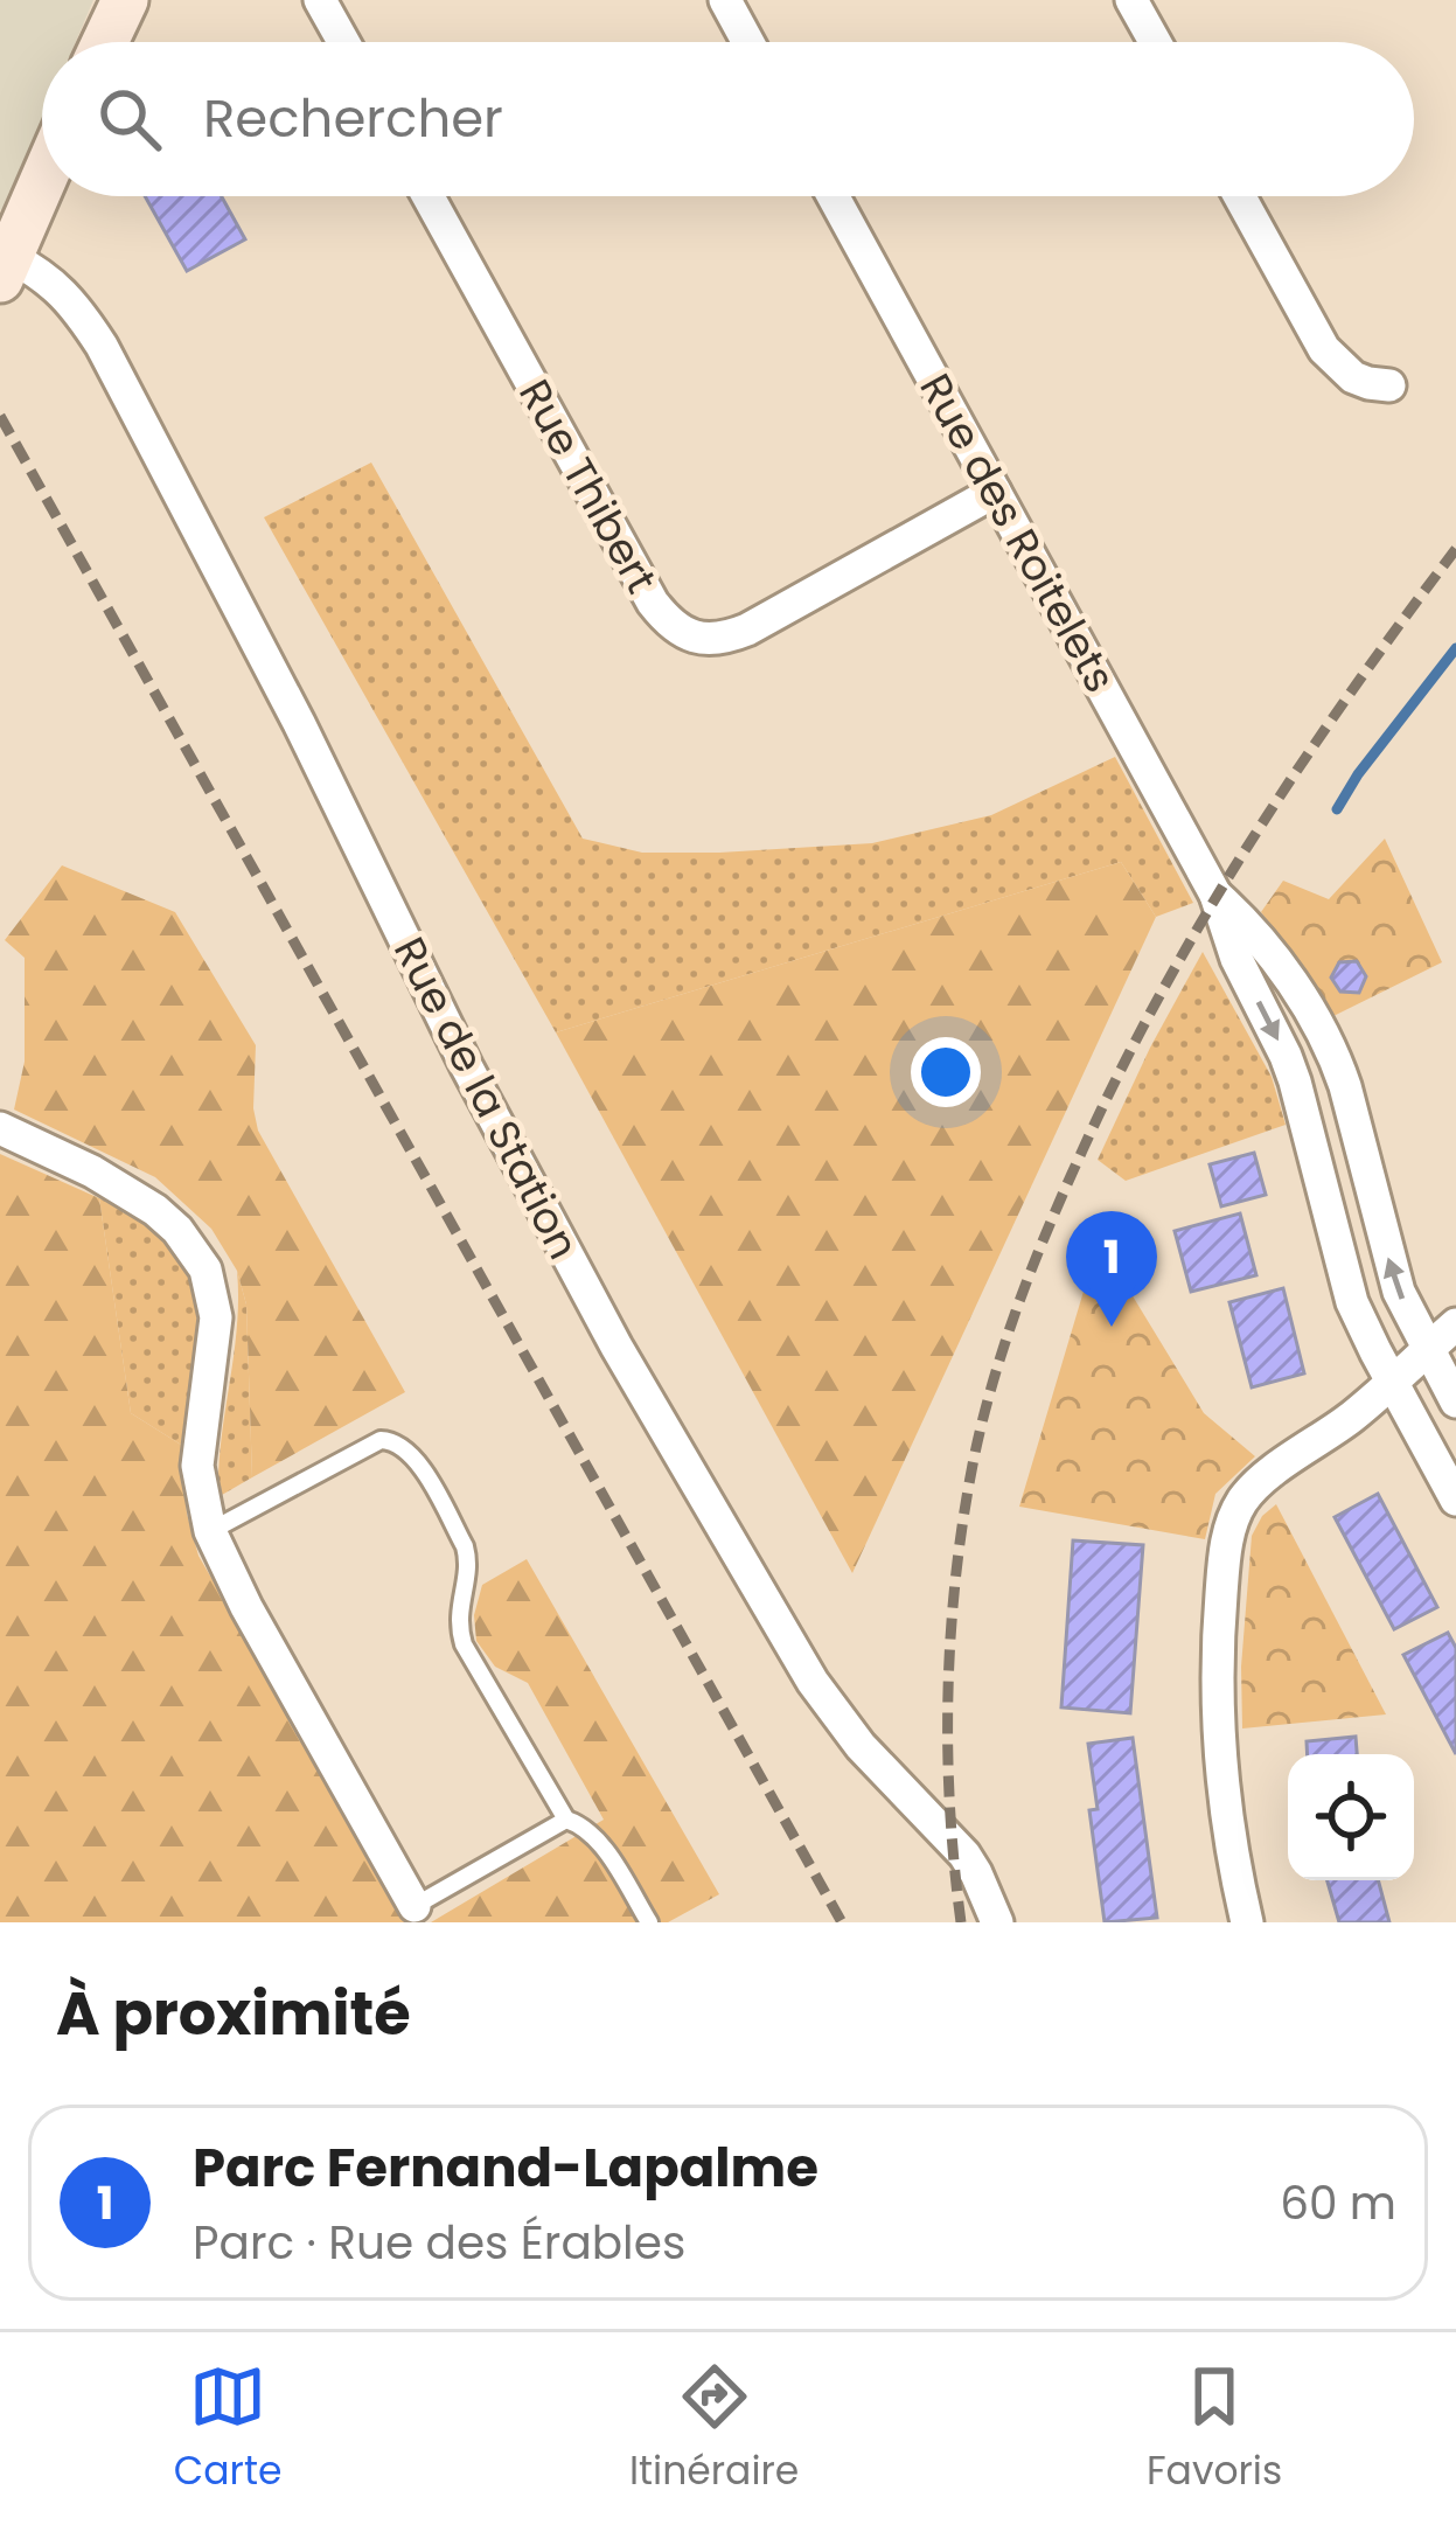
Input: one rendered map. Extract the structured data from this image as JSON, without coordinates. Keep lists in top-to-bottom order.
{
  "streets": {
    "street": ["Rue Thibert", "Rue des Roitelets", "Rue de la Station"]
  },
  "crossings": [
    ["Rue Thibert", "Rue des Roitelets"]
  ],
  "page": {
    "search": "Rechercher",
    "pins": "1",
    "heading": "À proximité",
    "list": [
      {
        "mark": "1",
        "name": "Parc Fernand-Lapalme",
        "note": "Parc · Rue des Érables",
        "value": "60 m"
      }
    ],
    "nav": ["Carte", "Itinéraire", "Favoris"]
  }
}
